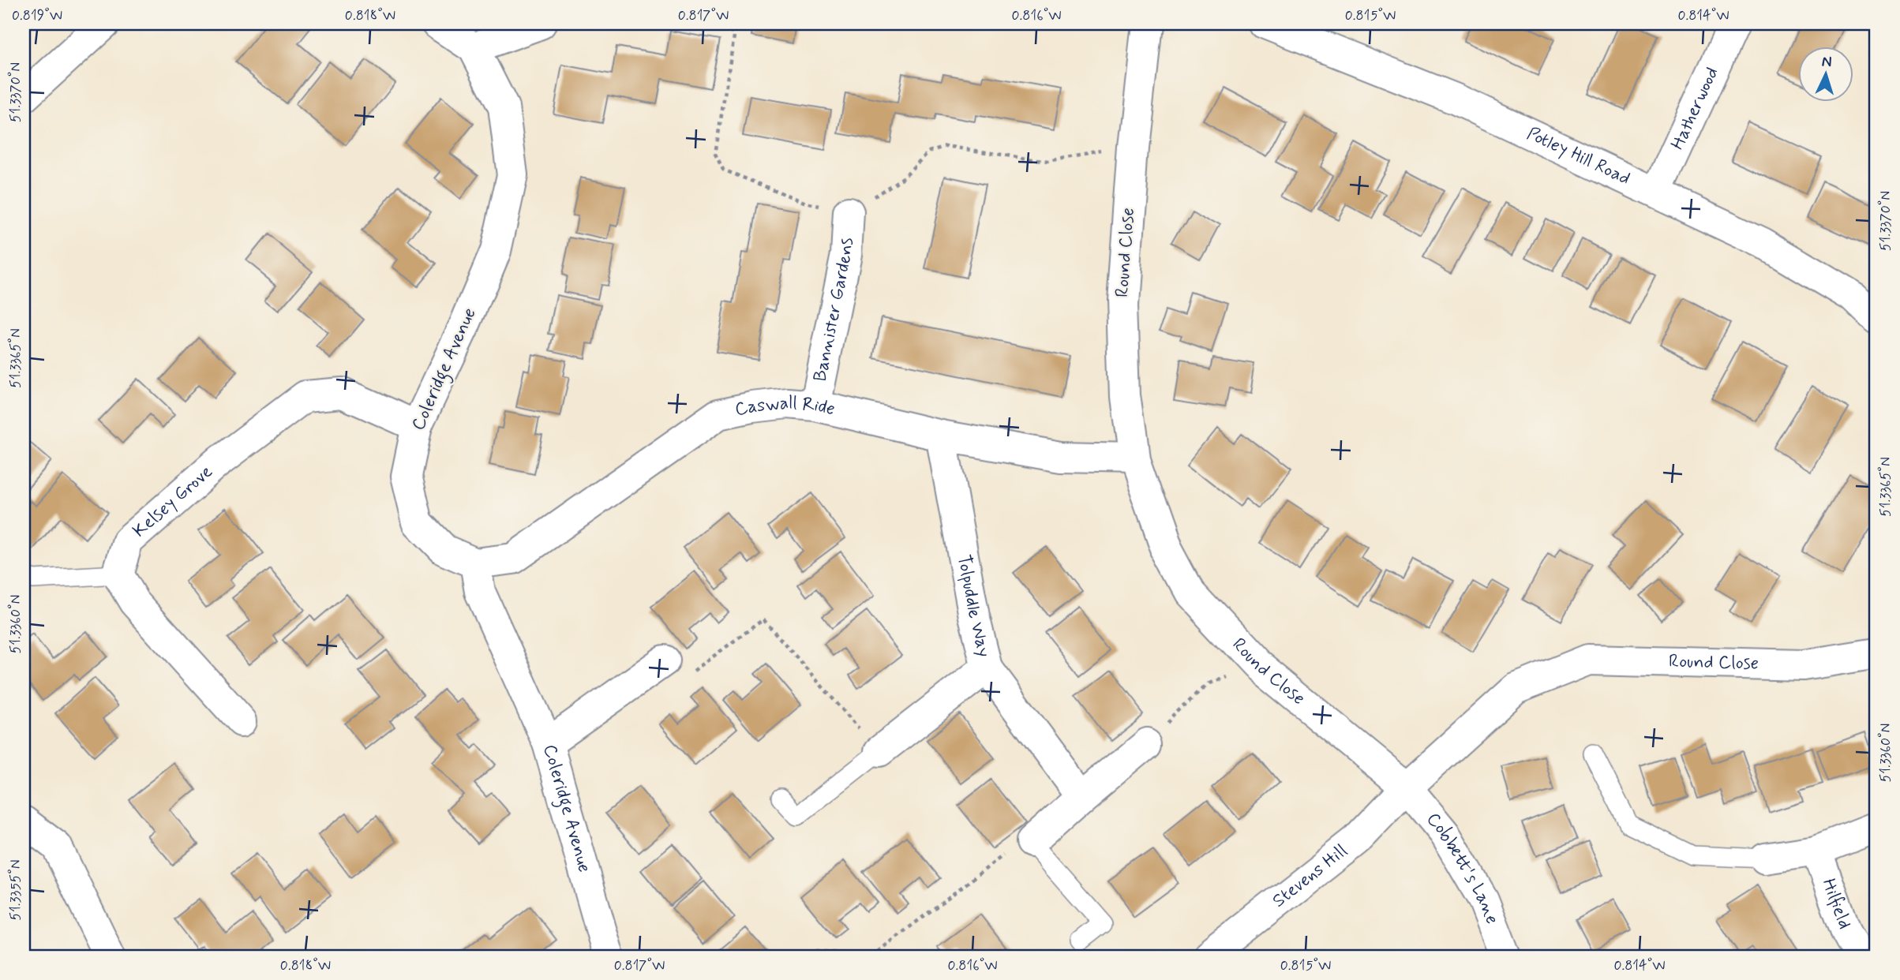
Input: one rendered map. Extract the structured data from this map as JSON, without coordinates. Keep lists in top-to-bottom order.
{
  "streets": {
    "street": [
      "Hatherwood",
      "Potley Hill Road",
      "Round Close",
      "Bannister Gardens",
      "Coleridge Avenue",
      "Caswall Ride",
      "Kelsey Grove",
      "Tolpuddle Way",
      "Cobbett's Lane",
      "Stevens Hill",
      "Hilfield"
    ]
  },
  "crossings": [
    ["Hatherwood", "Potley Hill Road"],
    ["Round Close", "Caswall Ride"],
    ["Round Close", "Cobbett's Lane"],
    ["Round Close", "Stevens Hill"],
    ["Bannister Gardens", "Caswall Ride"],
    ["Coleridge Avenue", "Caswall Ride"],
    ["Coleridge Avenue", "Kelsey Grove"],
    ["Caswall Ride", "Tolpuddle Way"],
    ["Cobbett's Lane", "Stevens Hill"]
  ],
  "north": "top",
  "coordinates": [
    "0.819°W",
    "0.818°W",
    "0.817°W",
    "0.816°W",
    "0.815°W",
    "0.814°W",
    "51.3370°N",
    "51.3365°N",
    "51.3360°N",
    "51.3355°N"
  ]
}
